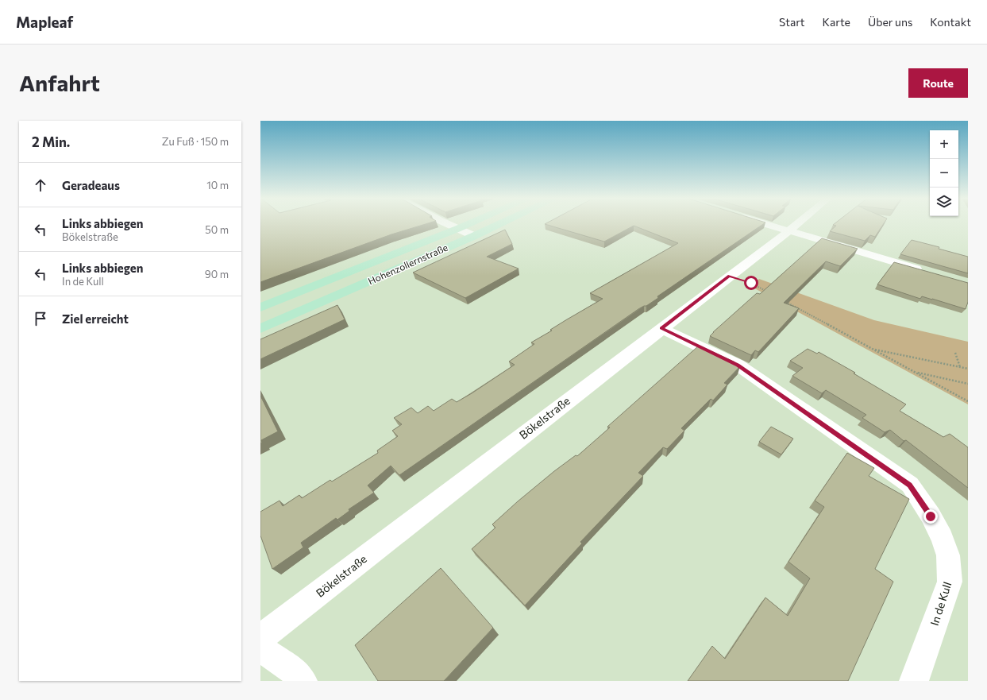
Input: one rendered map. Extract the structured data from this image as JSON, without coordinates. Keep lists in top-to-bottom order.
{
  "streets": {
    "main road": ["Hohenzollernstraße"],
    "street": ["Bökelstraße", "In de Kull"]
  },
  "crossings": [
    ["Bökelstraße", "In de Kull"]
  ],
  "page": {
    "header": "Mapleaf",
    "nav": [
      "Start",
      "Karte",
      "Über uns",
      "Kontakt"
    ],
    "buttons": "Route",
    "title": "Anfahrt",
    "heading": ["2 Min.", "Zu Fuß · 150 m"],
    "map_buttons": ["+", "−"],
    "list": [
      ["Geradeaus", "10 m"],
      ["Links abbiegen", "Bökelstraße", "50 m"],
      ["Links abbiegen", "In de Kull", "90 m"],
      "Ziel erreicht"
    ]
  }
}
